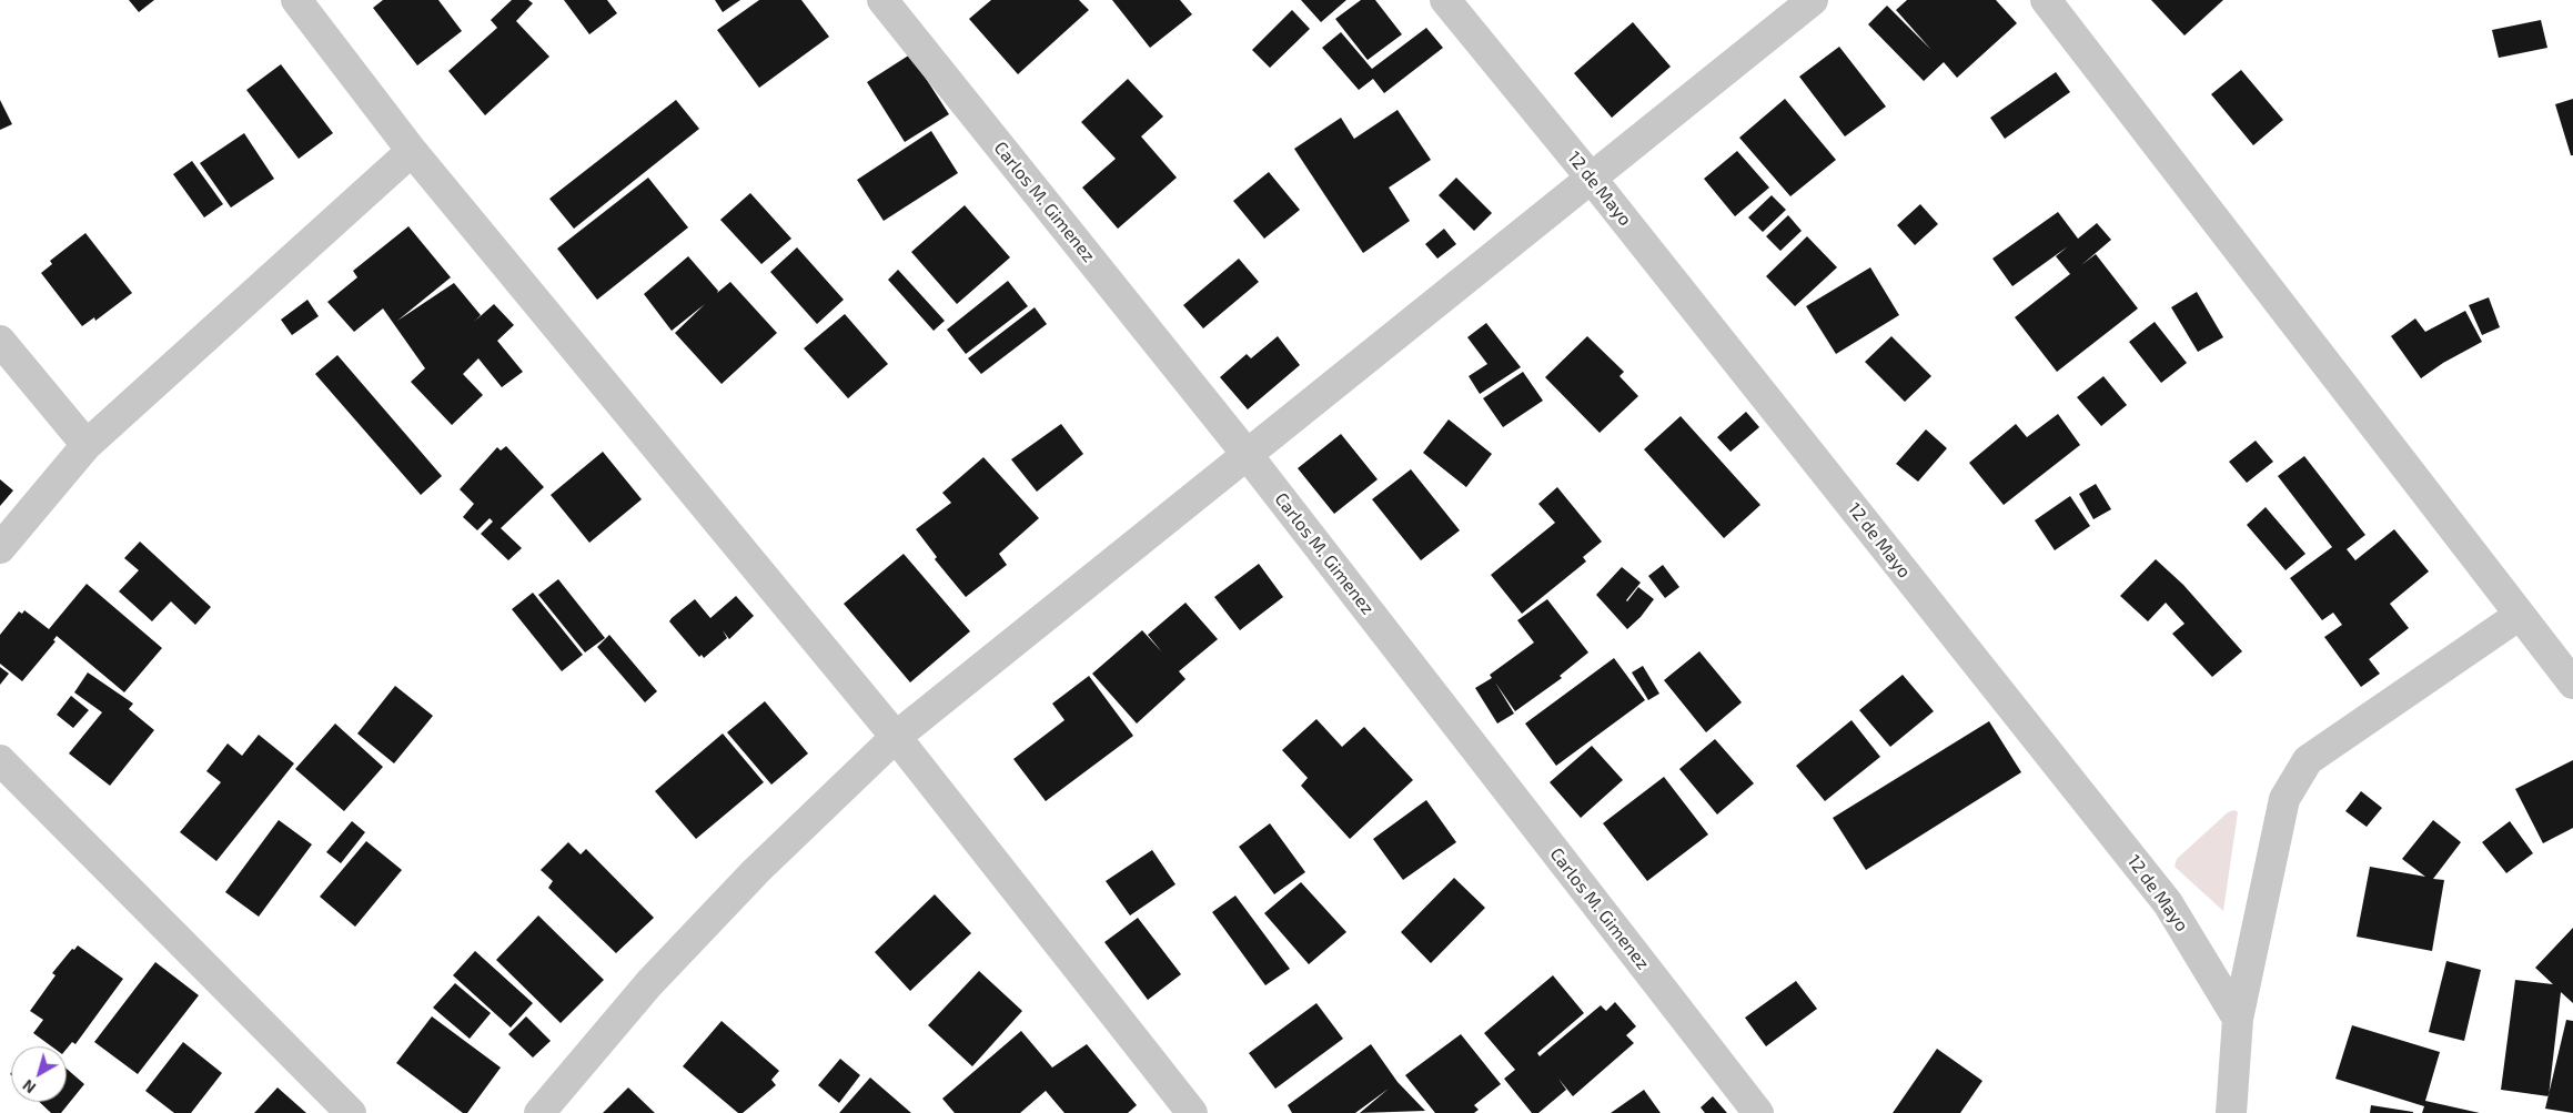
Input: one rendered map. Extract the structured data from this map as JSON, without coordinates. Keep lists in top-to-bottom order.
{
  "streets": {
    "street": ["12 de Mayo", "Carlos M. Gimenez"]
  },
  "north": "bottom left"
}
